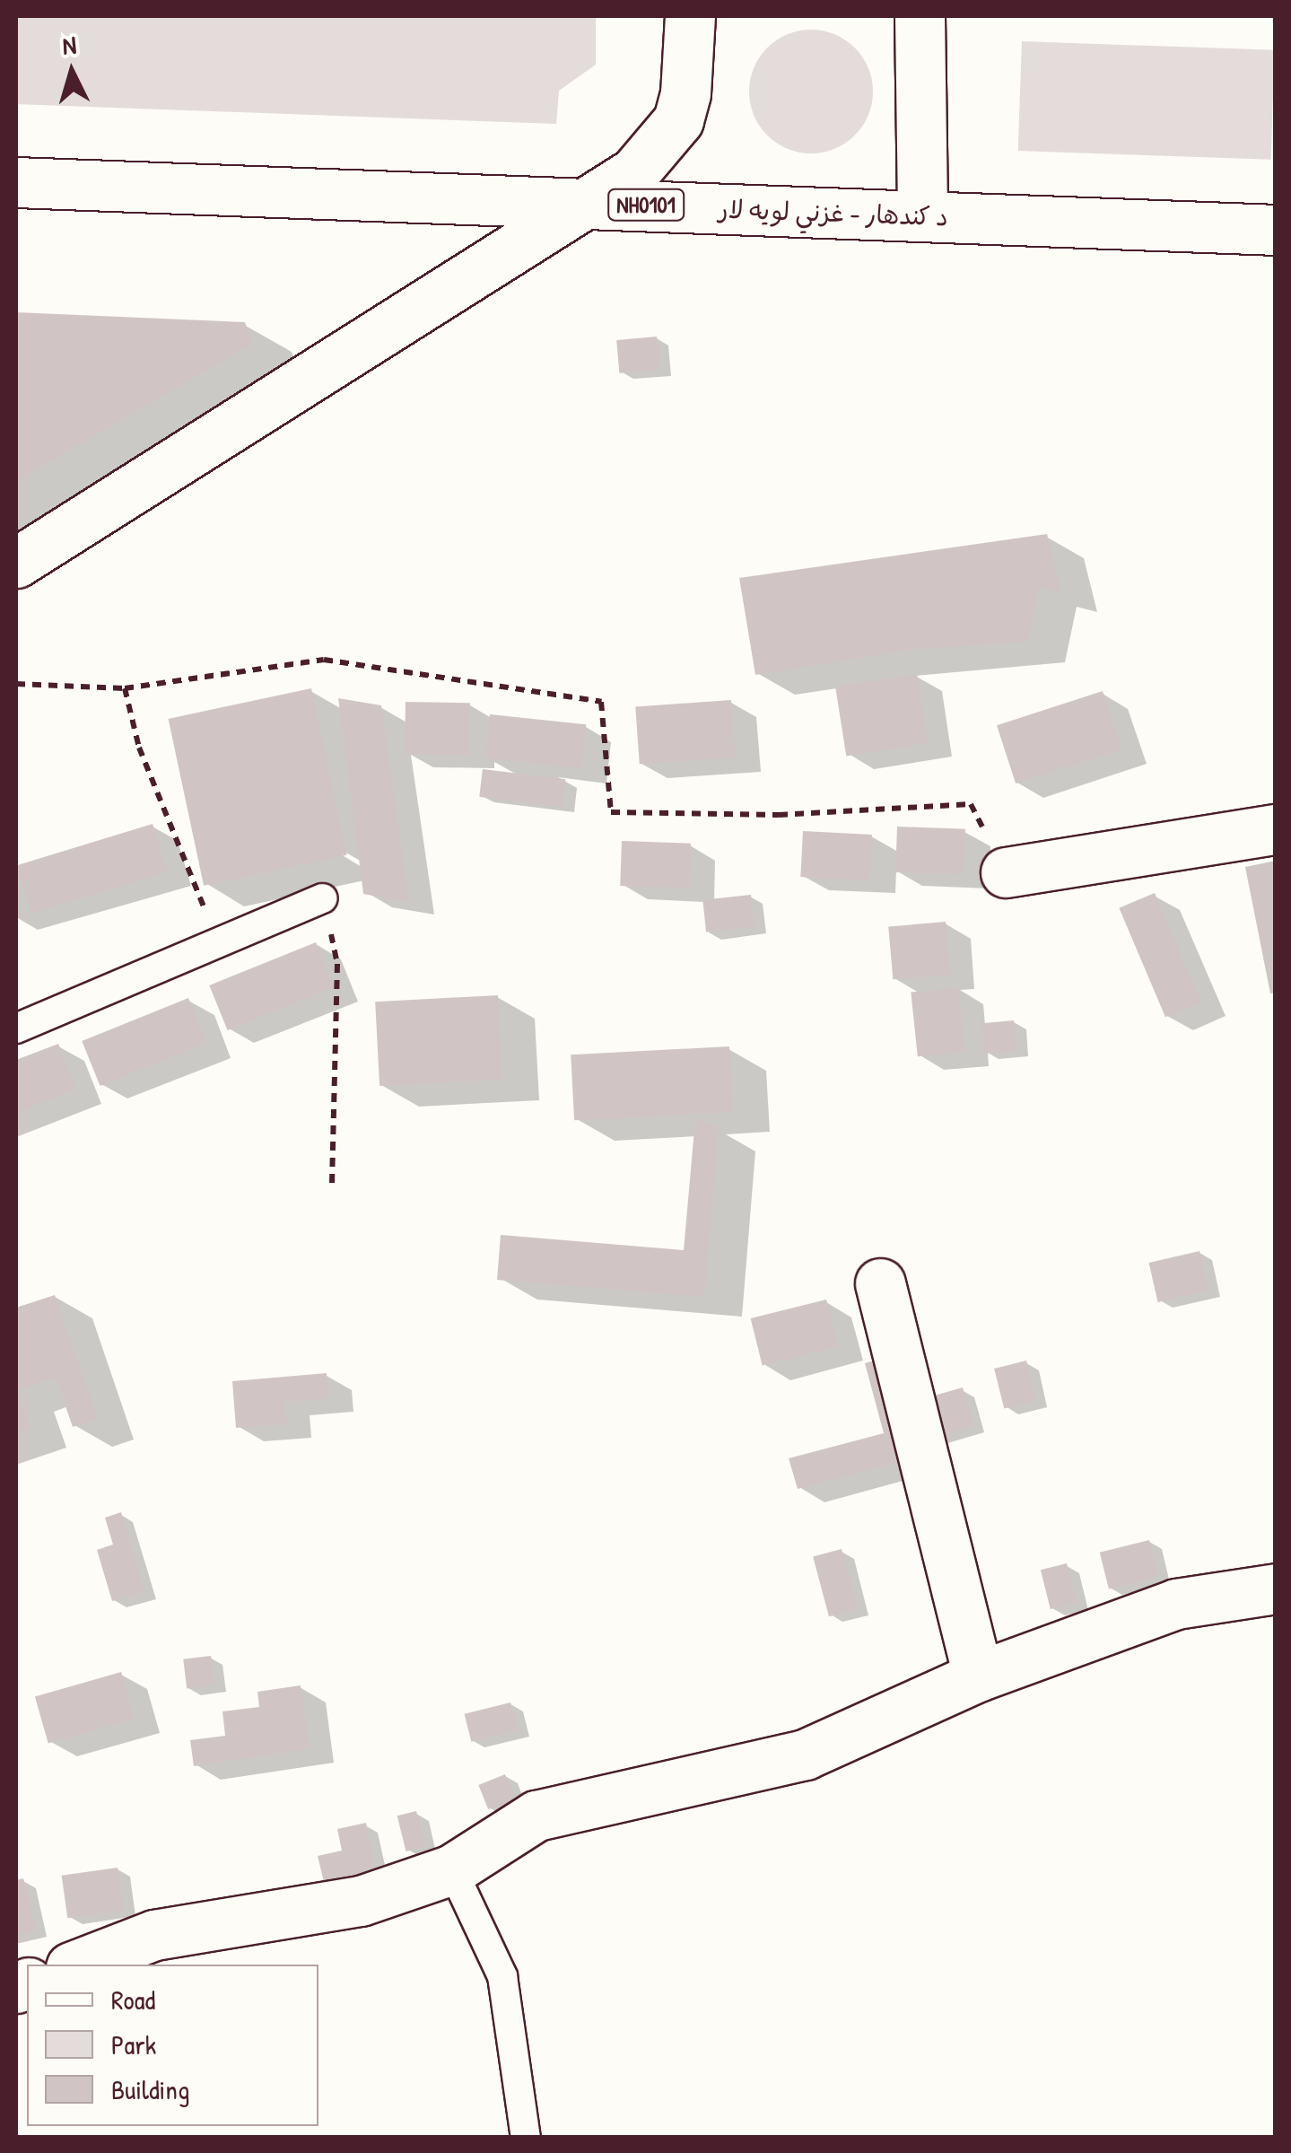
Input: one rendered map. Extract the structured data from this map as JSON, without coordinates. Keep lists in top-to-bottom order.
{
  "streets": {
    "main road": ["NH0101", "د کندهار - غزني لويه لار"]
  },
  "legend": ["Road", "Park", "Building"],
  "north": "top"
}
